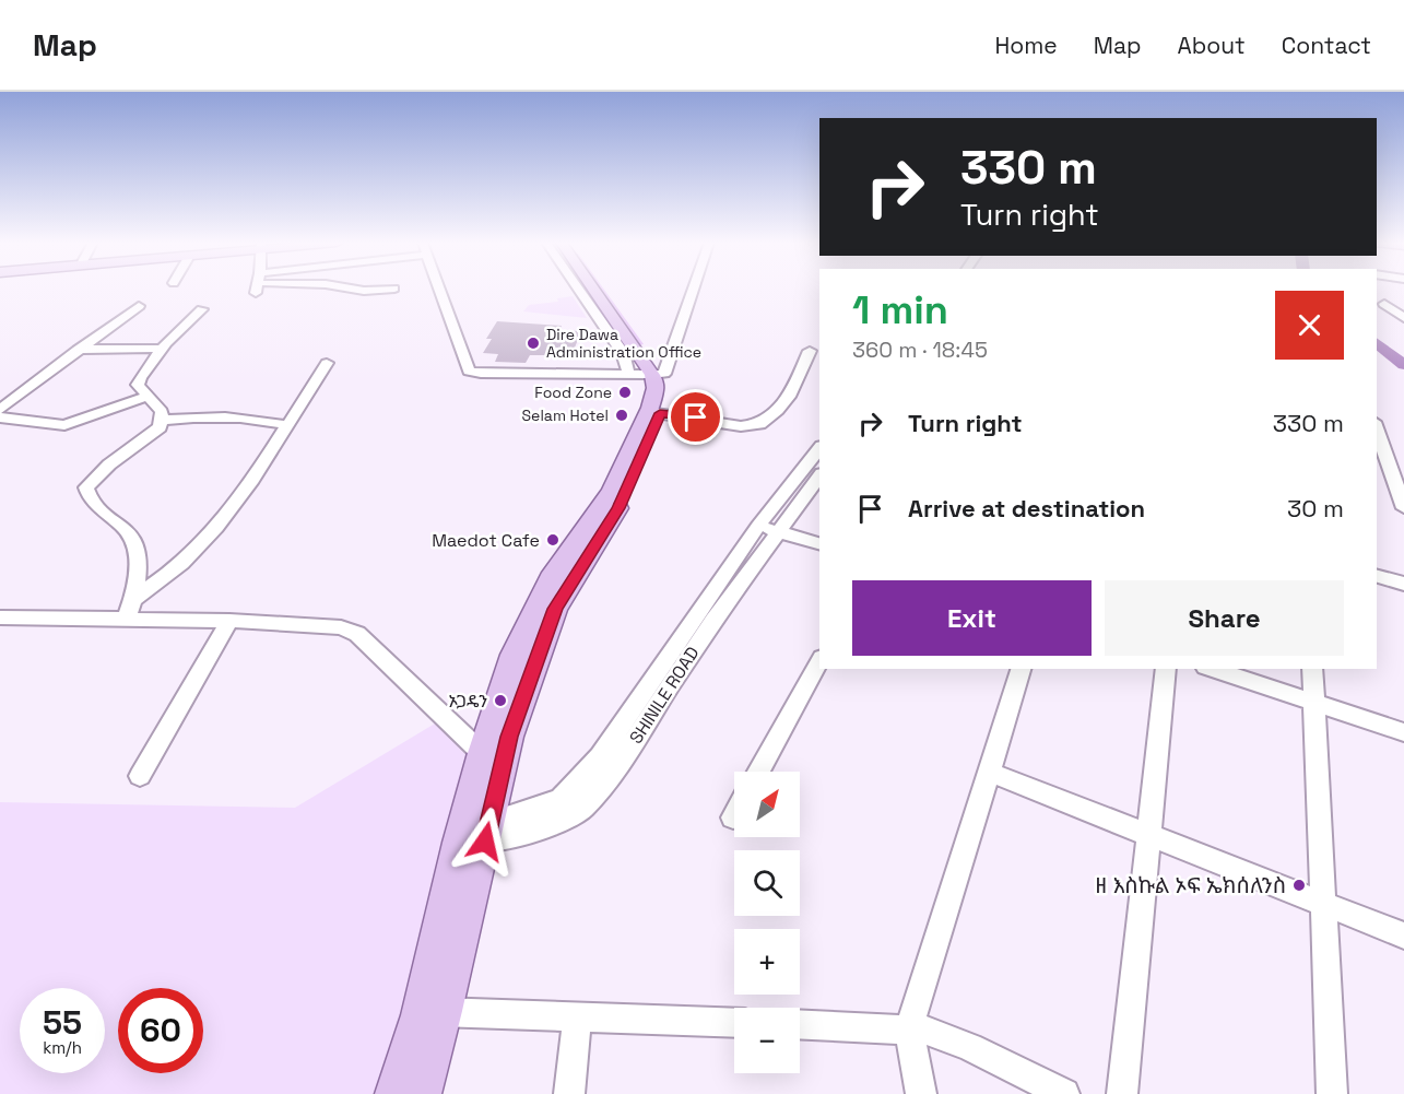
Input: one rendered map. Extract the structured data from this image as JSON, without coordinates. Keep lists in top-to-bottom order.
{
  "streets": {
    "street": ["SHINILE ROAD"]
  },
  "places": [
    "Dire Dawa Administration Office",
    "Food Zone",
    "Selam Hotel",
    "Maedot Cafe",
    "ኦጋዴን",
    "ዘ እስኩል ኦፍ ኤክሰለንስ"
  ],
  "north": "top right",
  "page": {
    "header": "Map",
    "nav": [
      "Home",
      "Map",
      "About",
      "Contact"
    ],
    "turn": ["330 m", "Turn right"],
    "heading": ["1 min", "360 m · 18:45"],
    "list": [
      {
        "name": "Turn right",
        "value": "330 m"
      },
      {
        "name": "Arrive at destination",
        "value": "30 m"
      }
    ],
    "buttons": ["Exit", "Share"],
    "map_buttons": ["+", "−"],
    "speed": "55 km/h",
    "limit": "60"
  }
}
